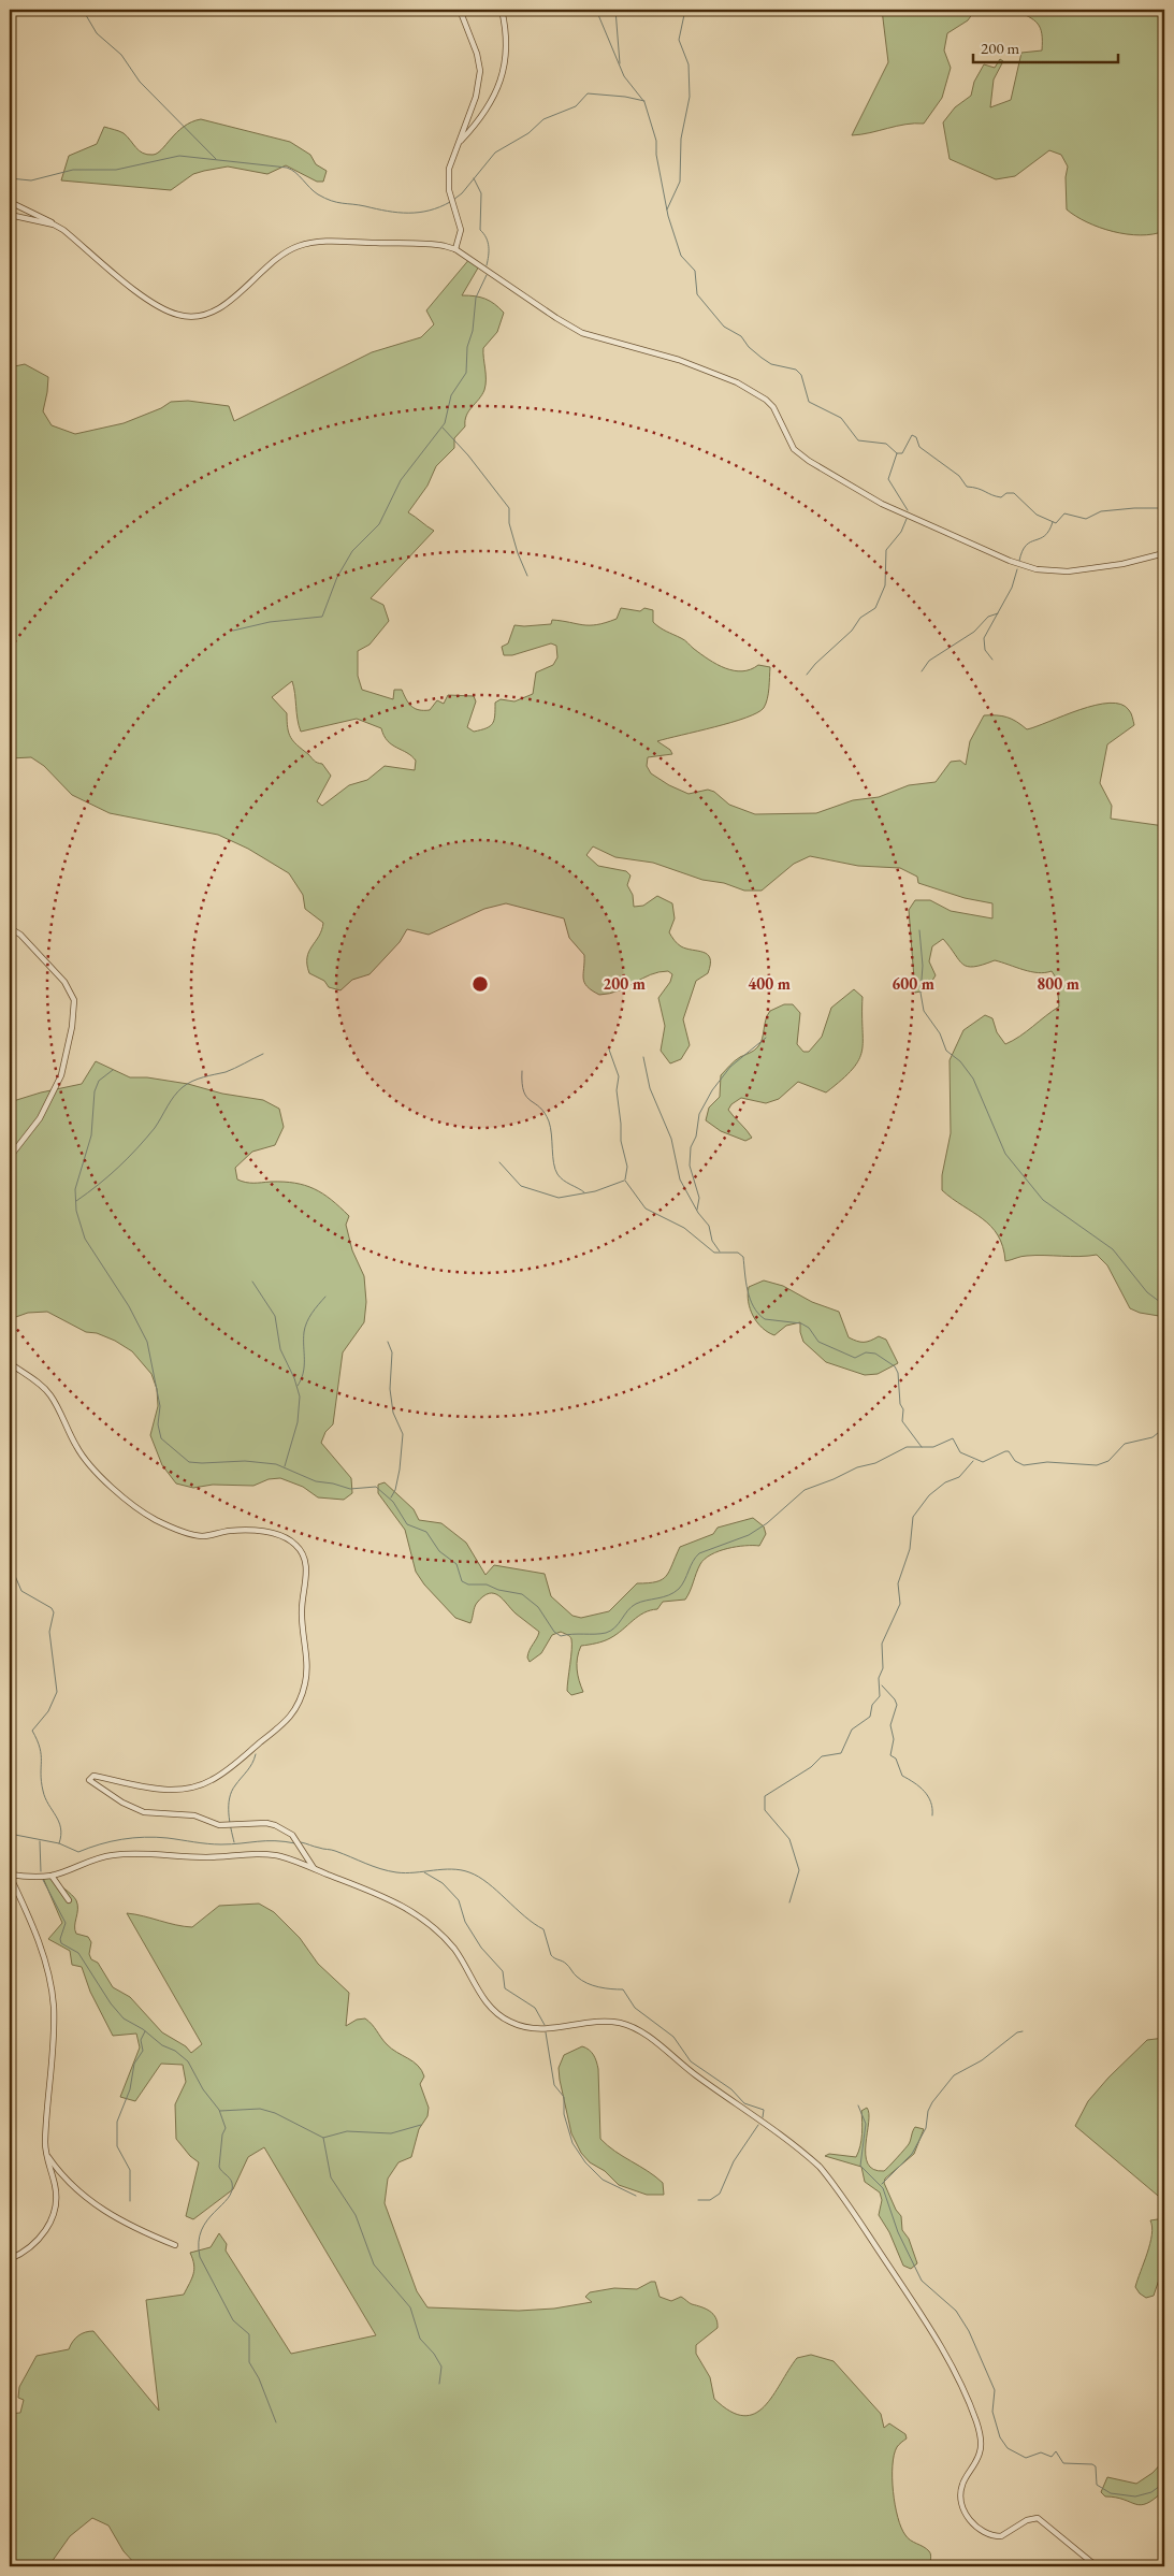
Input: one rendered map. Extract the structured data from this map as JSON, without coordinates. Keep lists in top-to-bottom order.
{
  "scale_bar": "200 m",
  "rings": [
    "200 m",
    "400 m",
    "600 m",
    "800 m"
  ]
}
